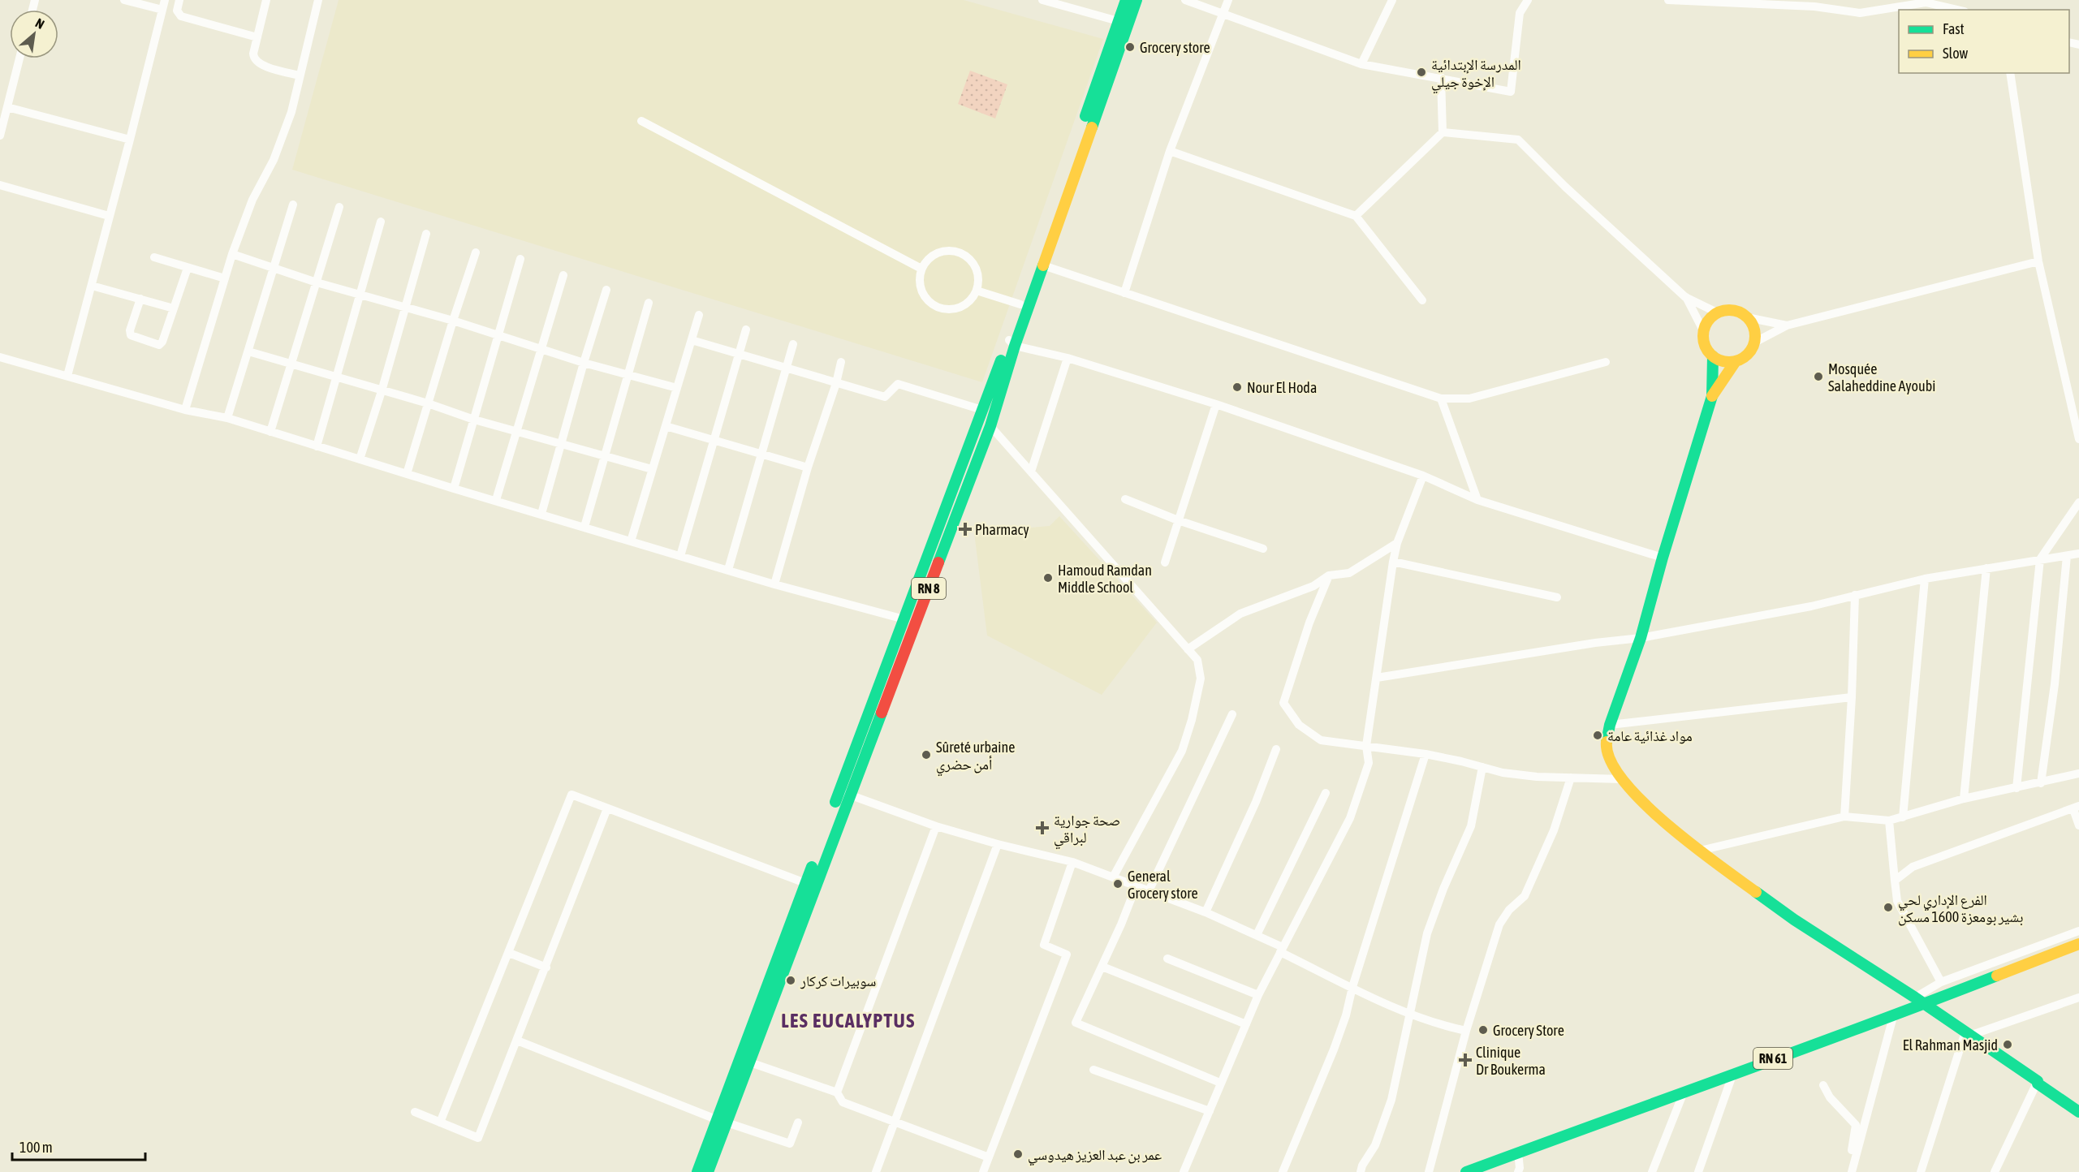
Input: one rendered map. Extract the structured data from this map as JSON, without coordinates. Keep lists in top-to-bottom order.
{
  "streets": {
    "main road": ["RN 8", "RN 61"]
  },
  "districts": ["LES EUCALYPTUS"],
  "places": {
    "other": [
      "Grocery store",
      "المدرسة الإبتدائية الإخوة جيلي",
      "Mosquée Salaheddine Ayoubi",
      "Nour El Hoda",
      "Hamoud Ramdan Middle School",
      "مواد غذائية عامة",
      "Sûreté urbaine أمن حضري",
      "General Grocery store",
      "الفرع الإداري لحي بشير بومعزة 1600 مسكن",
      "سوبيرات كركار",
      "Grocery Store",
      "El Rahman Masjid",
      "عمر بن عبد العزيز هيدوسي"
    ],
    "health": ["Pharmacy", "صحة جوارية لبراقي", "Clinique Dr Boukerma"]
  },
  "legend": ["Fast", "Slow"],
  "scale_bar": "100 m",
  "north": "top right"
}
